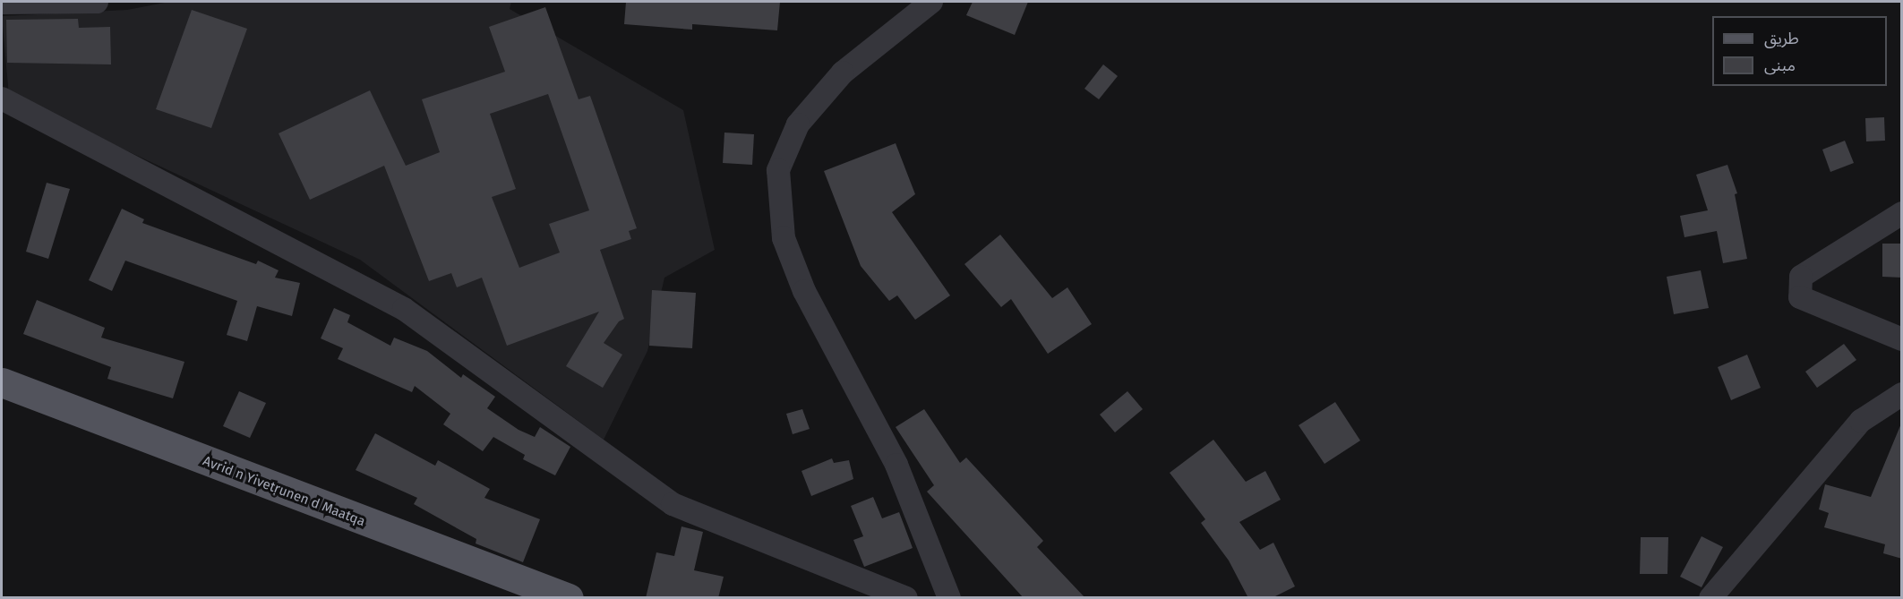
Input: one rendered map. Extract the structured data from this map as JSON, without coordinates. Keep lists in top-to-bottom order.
{
  "streets": {
    "main road": ["Avrid n Yivetṛunen d Maatqa"]
  },
  "legend": ["طريق", "مبنى"]
}
